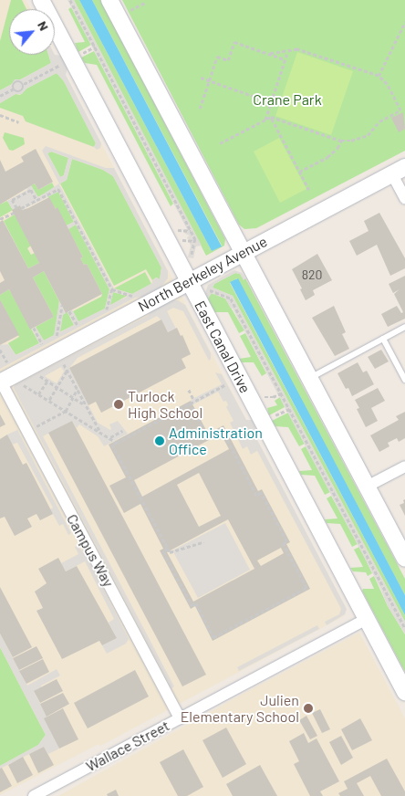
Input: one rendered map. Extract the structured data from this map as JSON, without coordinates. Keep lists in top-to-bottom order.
{
  "streets": {
    "main road": ["North Berkeley Avenue", "East Canal Drive"],
    "street": ["Campus Way", "Wallace Street"]
  },
  "crossings": [
    ["North Berkeley Avenue", "East Canal Drive"],
    ["North Berkeley Avenue", "Campus Way"],
    ["East Canal Drive", "Wallace Street"],
    ["Campus Way", "Wallace Street"]
  ],
  "parks": ["Crane Park"],
  "places": ["Turlock High School", "Administration Office", "Julien Elementary School"],
  "house_numbers": ["820"],
  "north": "top right"
}
